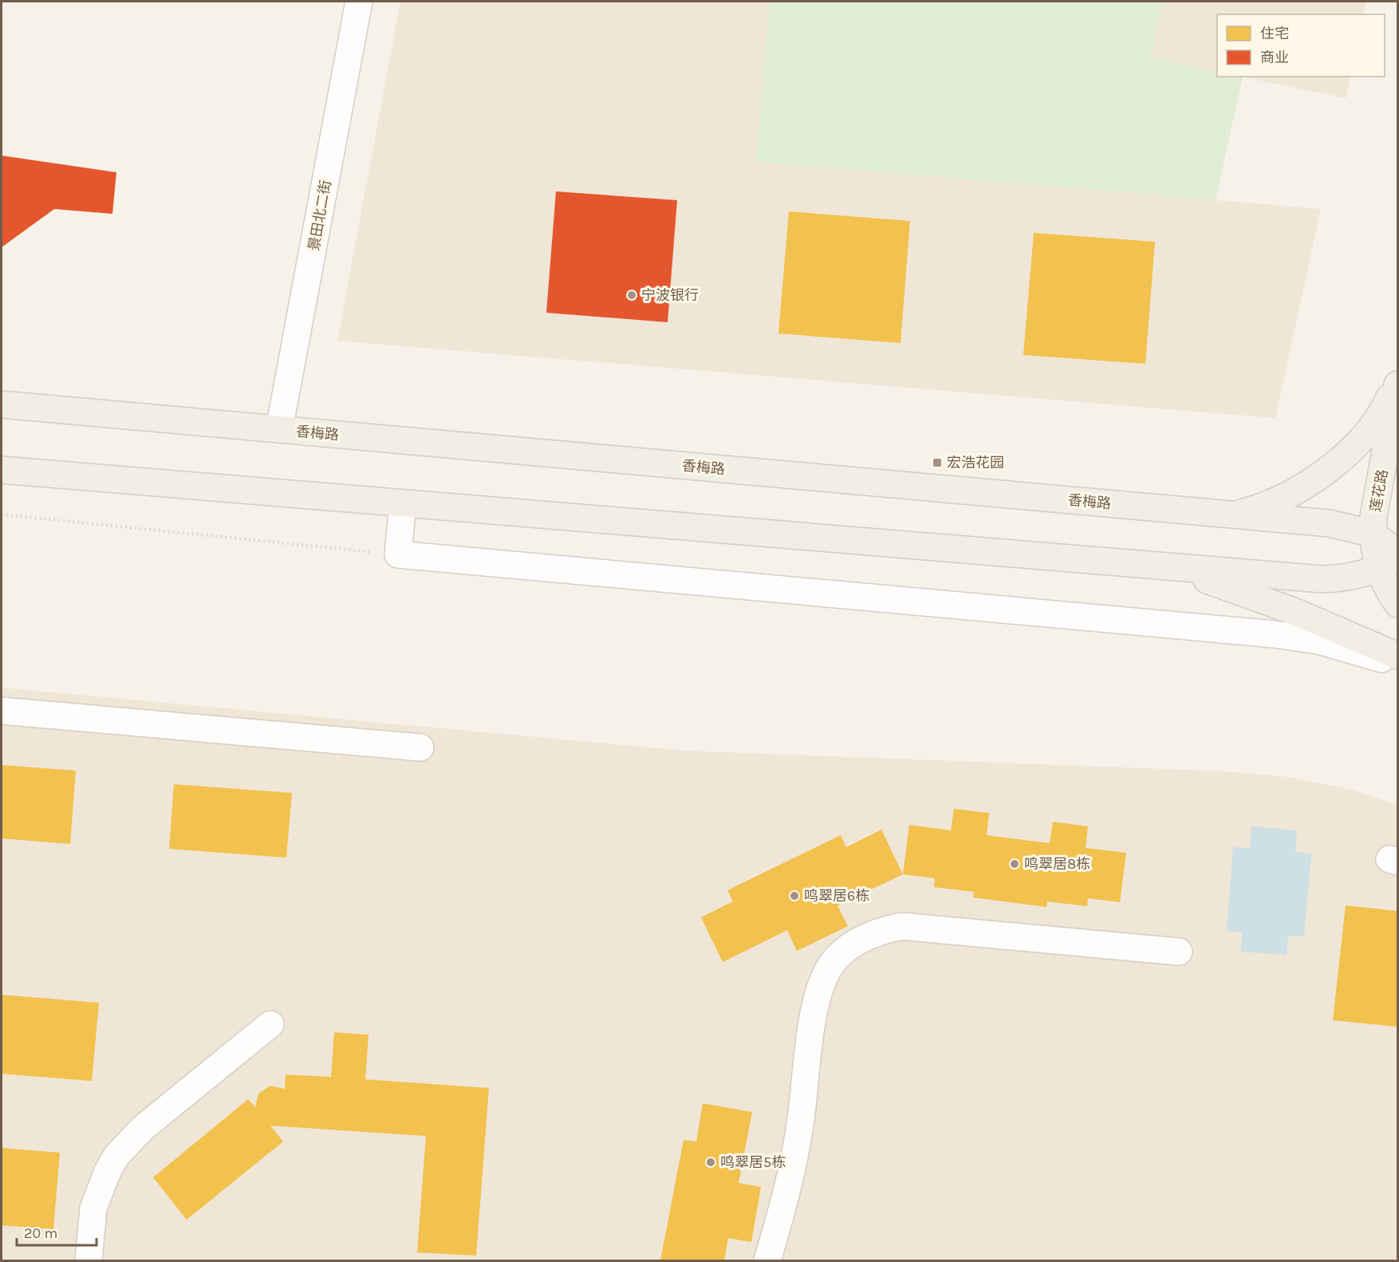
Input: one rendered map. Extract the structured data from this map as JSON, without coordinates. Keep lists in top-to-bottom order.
{
  "streets": {
    "main road": ["香梅路", "莲花路"],
    "street": ["景田北二街"]
  },
  "crossings": [
    ["景田北二街", "香梅路"],
    ["香梅路", "莲花路"]
  ],
  "places": {
    "other": [
      "宁波银行",
      "鸣翠居8栋",
      "鸣翠居6栋",
      "鸣翠居5栋"
    ],
    "transit": ["宏浩花园"]
  },
  "legend": ["住宅", "商业"],
  "scale_bar": "20 m"
}
